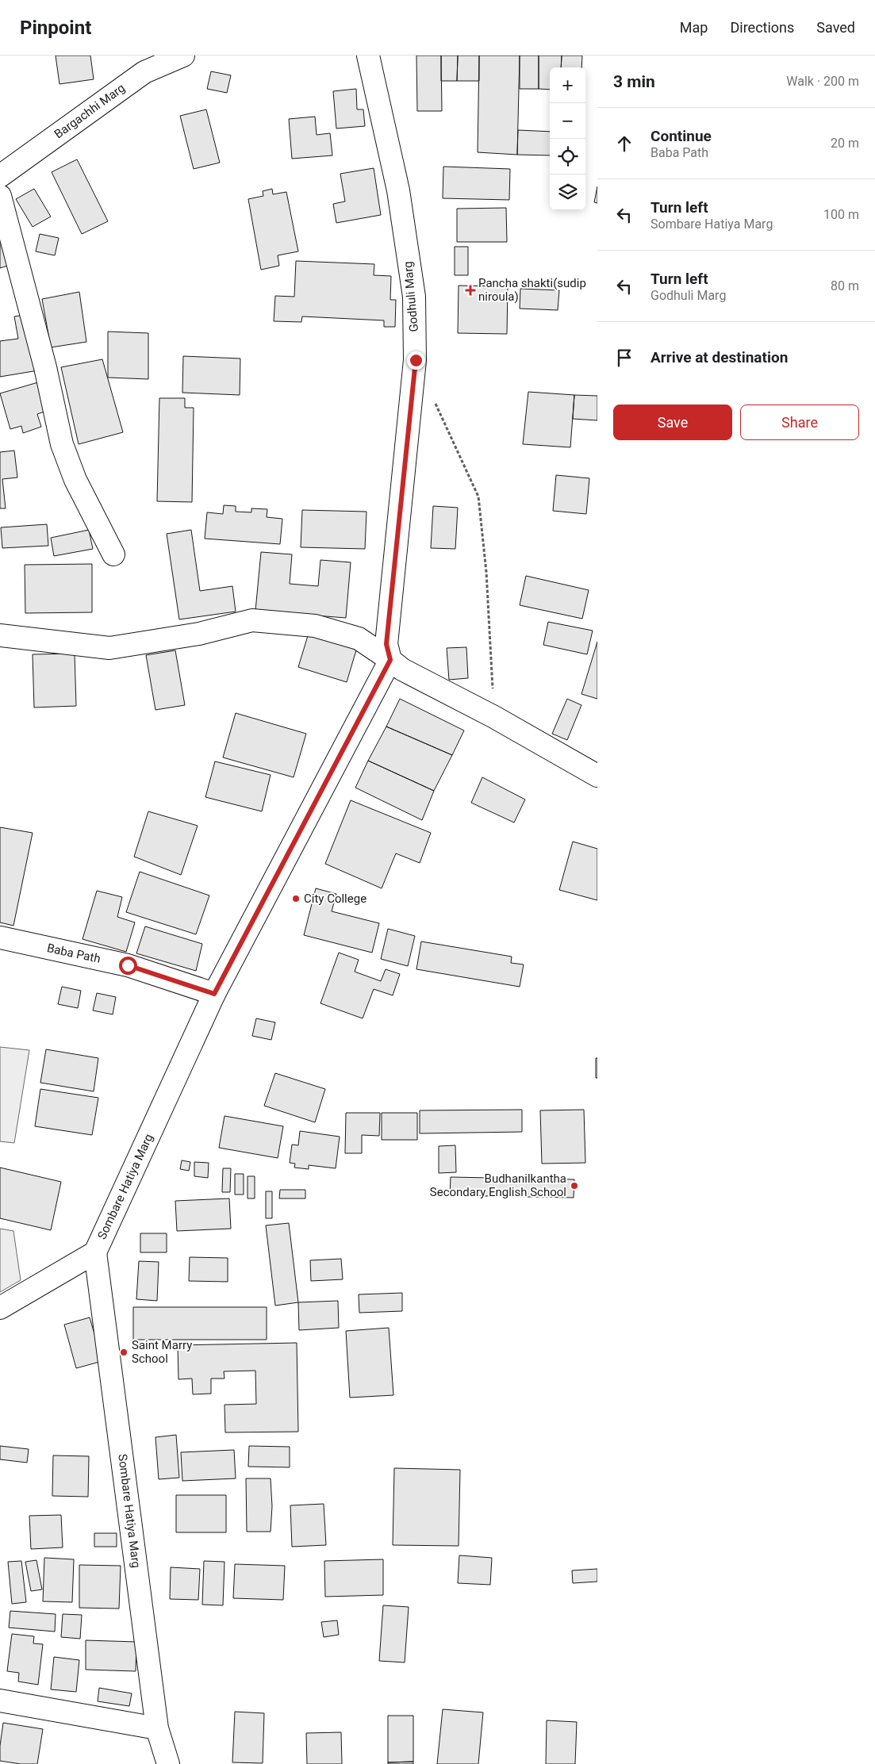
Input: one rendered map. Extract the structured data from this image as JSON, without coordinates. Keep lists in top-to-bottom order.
{
  "streets": {
    "street": [
      "Bargachhi Marg",
      "Godhuli Marg",
      "Baba Path",
      "Sombare Hatiya Marg"
    ]
  },
  "crossings": [
    ["Godhuli Marg", "Sombare Hatiya Marg"],
    ["Baba Path", "Sombare Hatiya Marg"]
  ],
  "places": {
    "health": ["Pancha shakti(sudip niroula)"],
    "other": ["City College", "Budhanilkantha Secondary English School", "Saint Marry School"]
  },
  "page": {
    "header": "Pinpoint",
    "nav": ["Map", "Directions", "Saved"],
    "heading": ["3 min", "Walk · 200 m"],
    "map_buttons": ["+", "−"],
    "list": [
      ["Continue", "Baba Path", "20 m"],
      ["Turn left", "Sombare Hatiya Marg", "100 m"],
      ["Turn left", "Godhuli Marg", "80 m"],
      "Arrive at destination"
    ],
    "buttons": ["Save", "Share"]
  }
}
